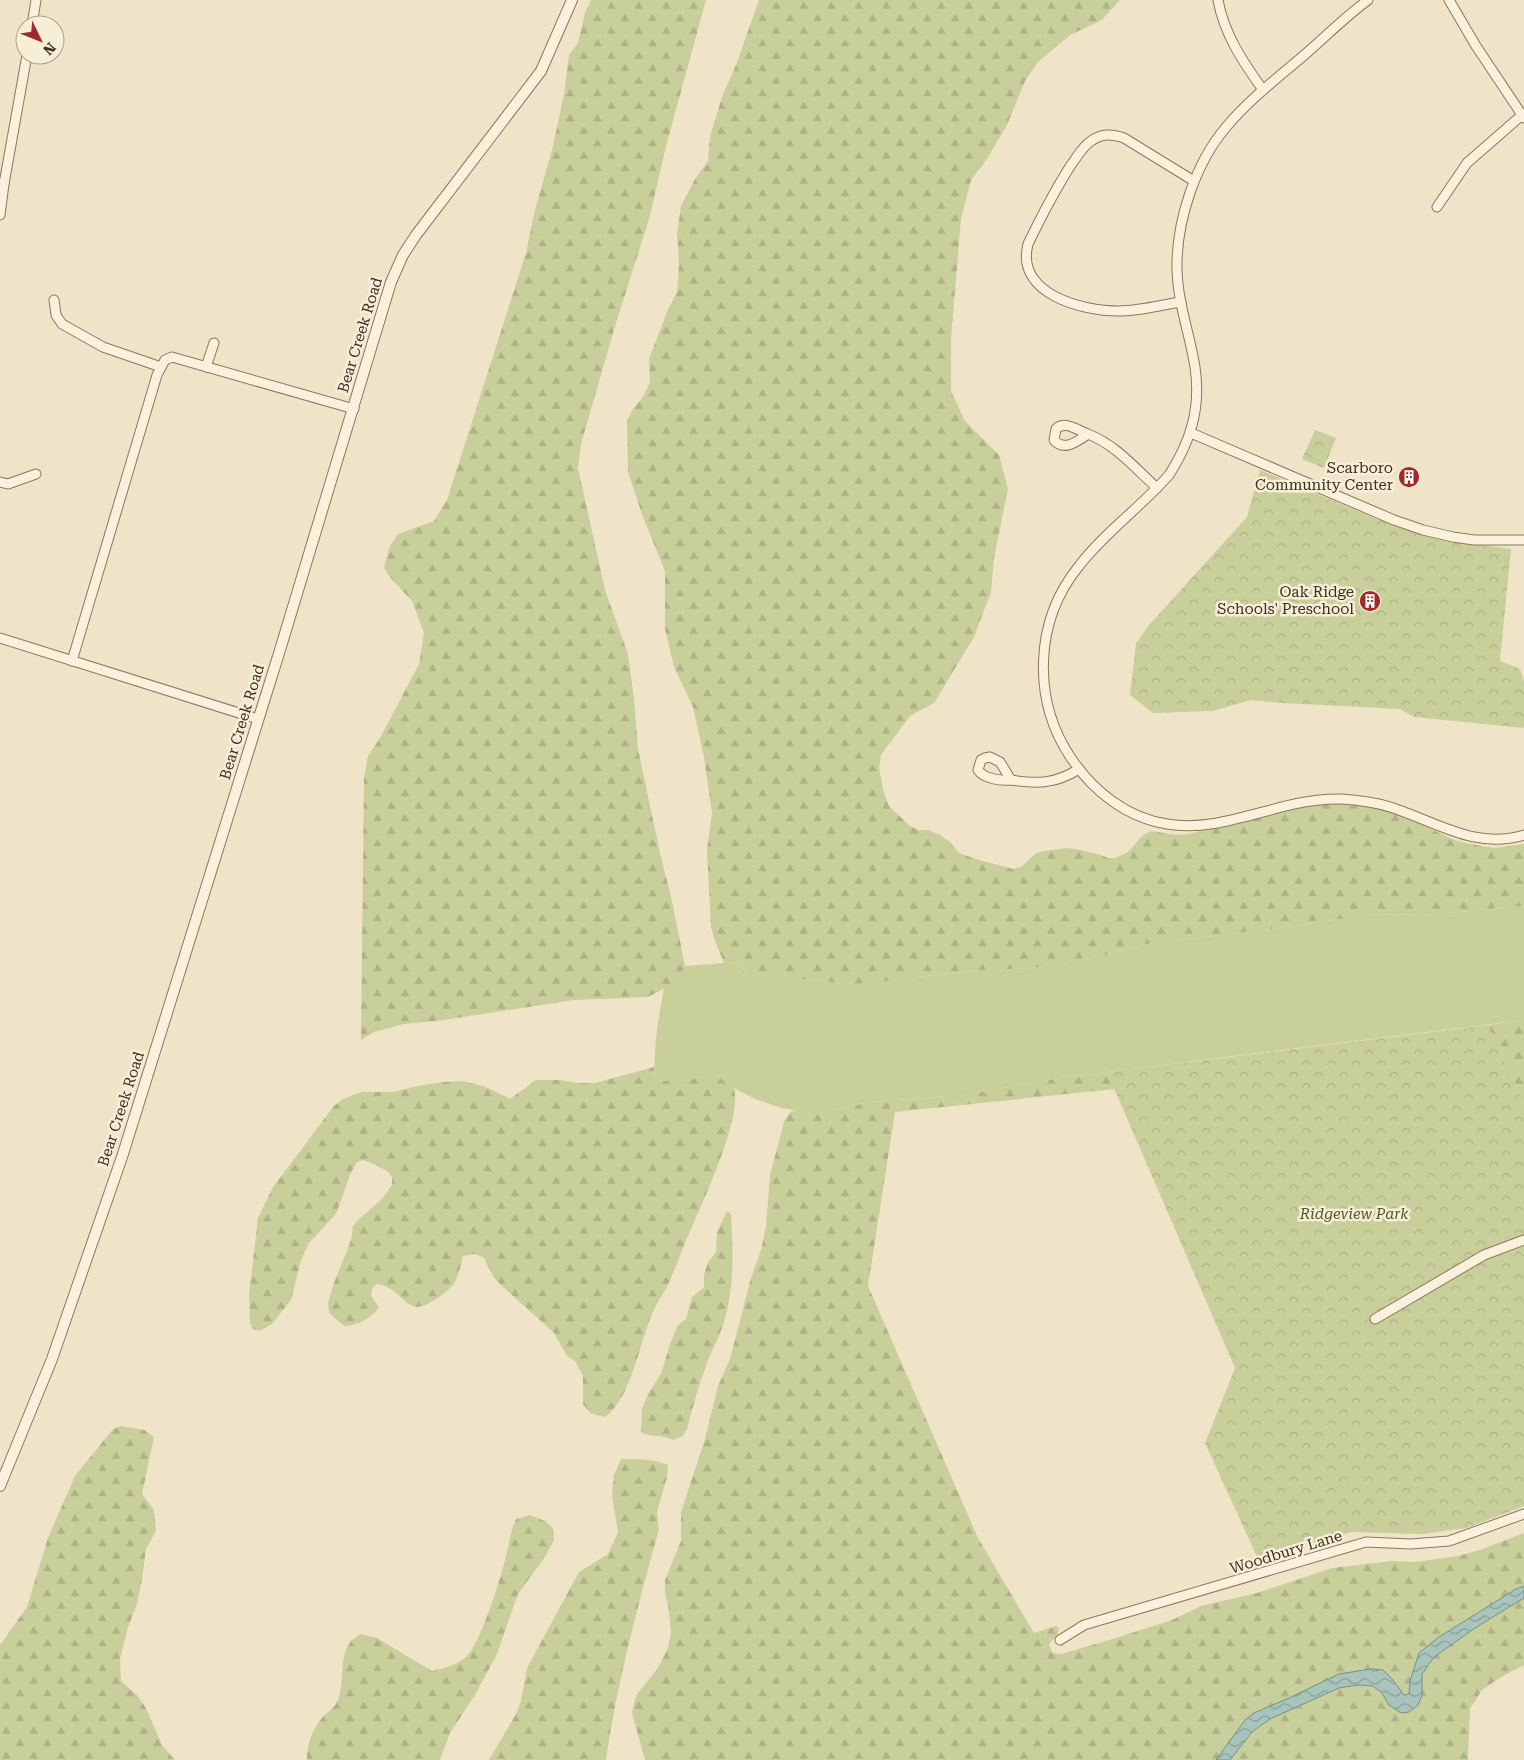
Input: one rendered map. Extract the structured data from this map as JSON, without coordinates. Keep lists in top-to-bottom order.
{
  "streets": {
    "street": ["Bear Creek Road", "Woodbury Lane"]
  },
  "parks": ["Ridgeview Park"],
  "places": {
    "building": ["Scarboro Community Center", "Oak Ridge Schools' Preschool"]
  },
  "north": "bottom right"
}
